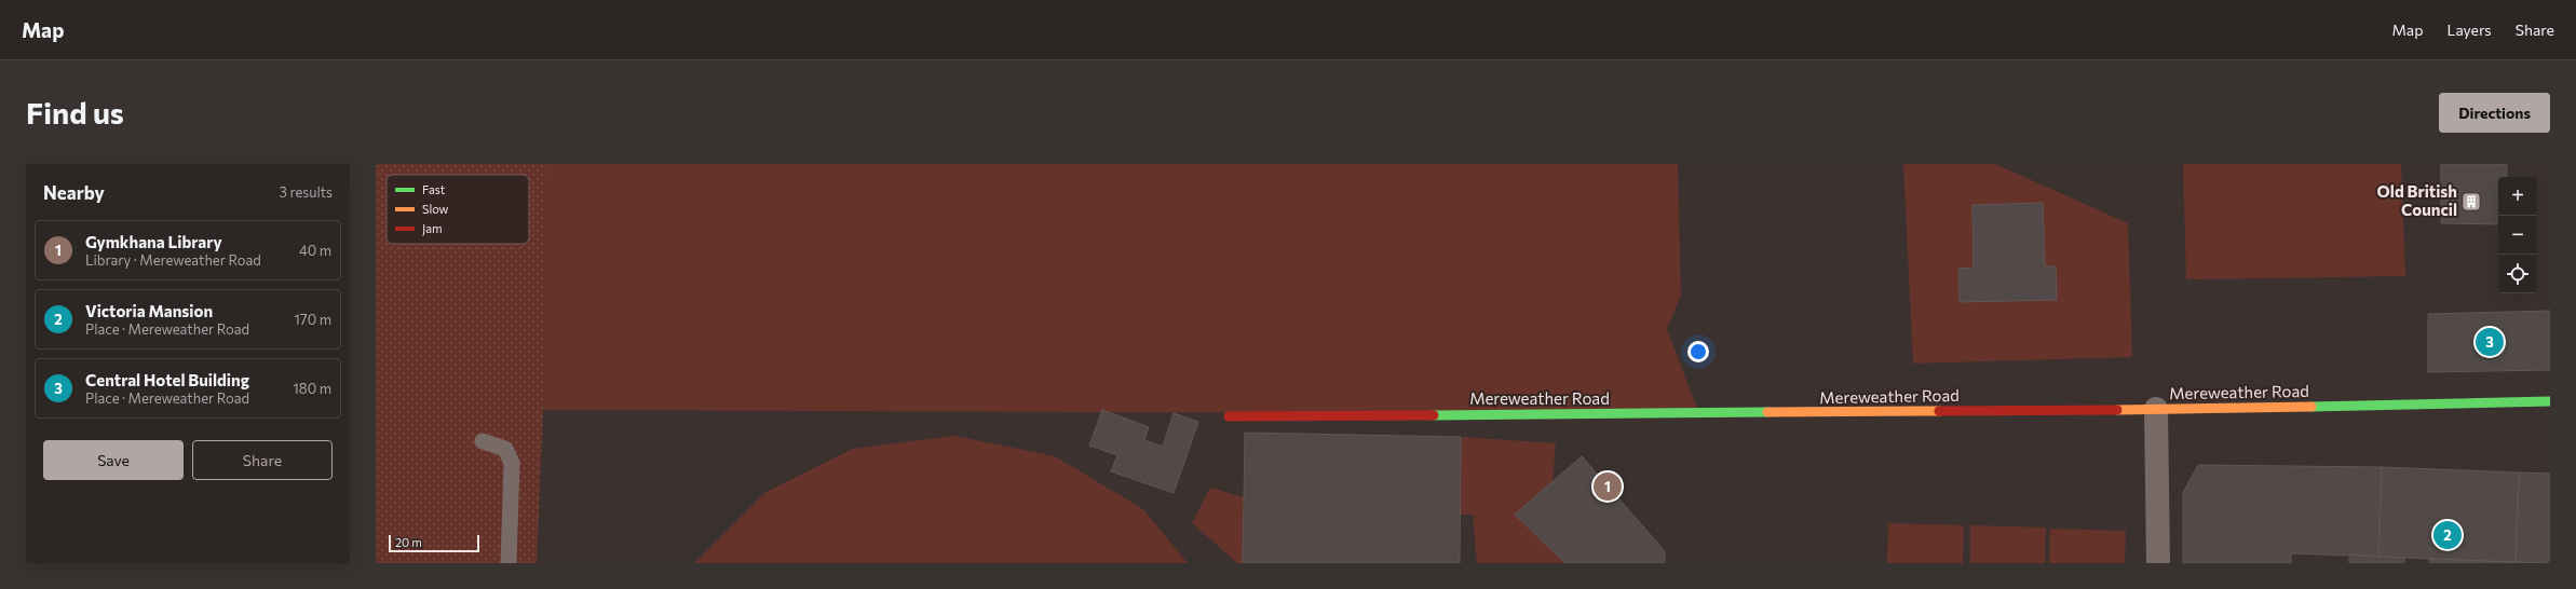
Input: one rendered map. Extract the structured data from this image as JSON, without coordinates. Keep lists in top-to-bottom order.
{
  "streets": {
    "street": ["Mereweather Road"]
  },
  "places": {
    "building": ["Old British Council"]
  },
  "legend": ["Fast", "Slow", "Jam"],
  "scale_bar": "20 m",
  "page": {
    "header": "Map",
    "nav": ["Map", "Layers", "Share"],
    "buttons": [
      "Directions",
      ["Save", "Share"]
    ],
    "title": "Find us",
    "heading": ["Nearby", "3 results"],
    "map_buttons": ["+", "−"],
    "list": [
      {
        "mark": "1",
        "name": "Gymkhana Library",
        "note": "Library · Mereweather Road",
        "value": "40 m"
      },
      {
        "mark": "2",
        "name": "Victoria Mansion",
        "note": "Place · Mereweather Road",
        "value": "170 m"
      },
      {
        "mark": "3",
        "name": "Central Hotel Building",
        "note": "Place · Mereweather Road",
        "value": "180 m"
      }
    ],
    "pins": ["3", "1", "2"],
    "scale": "20 m"
  }
}
